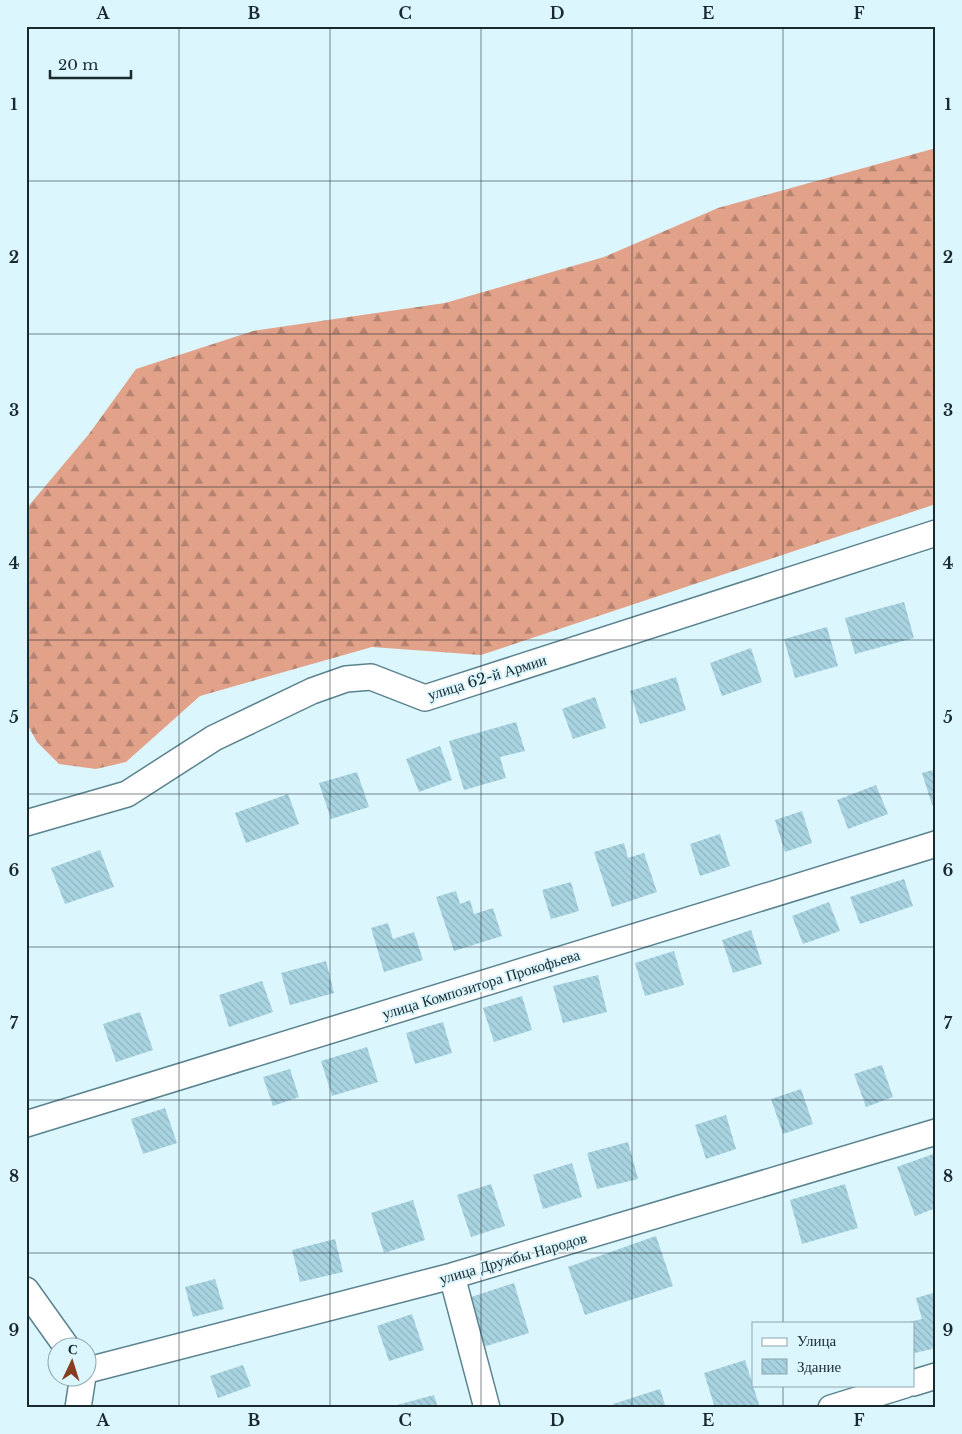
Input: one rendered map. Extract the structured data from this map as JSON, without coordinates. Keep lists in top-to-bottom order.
{
  "streets": {
    "street": ["улица 62-й Армии", "улица Композитора Прокофьева", "улица Дружбы Народов"]
  },
  "legend": ["Улица", "Здание"],
  "scale_bar": "20 m",
  "north": "top",
  "grid": {
    "columns": [
      "A",
      "B",
      "C",
      "D",
      "E",
      "F"
    ],
    "rows": [
      "1",
      "2",
      "3",
      "4",
      "5",
      "6",
      "7",
      "8",
      "9"
    ]
  }
}
